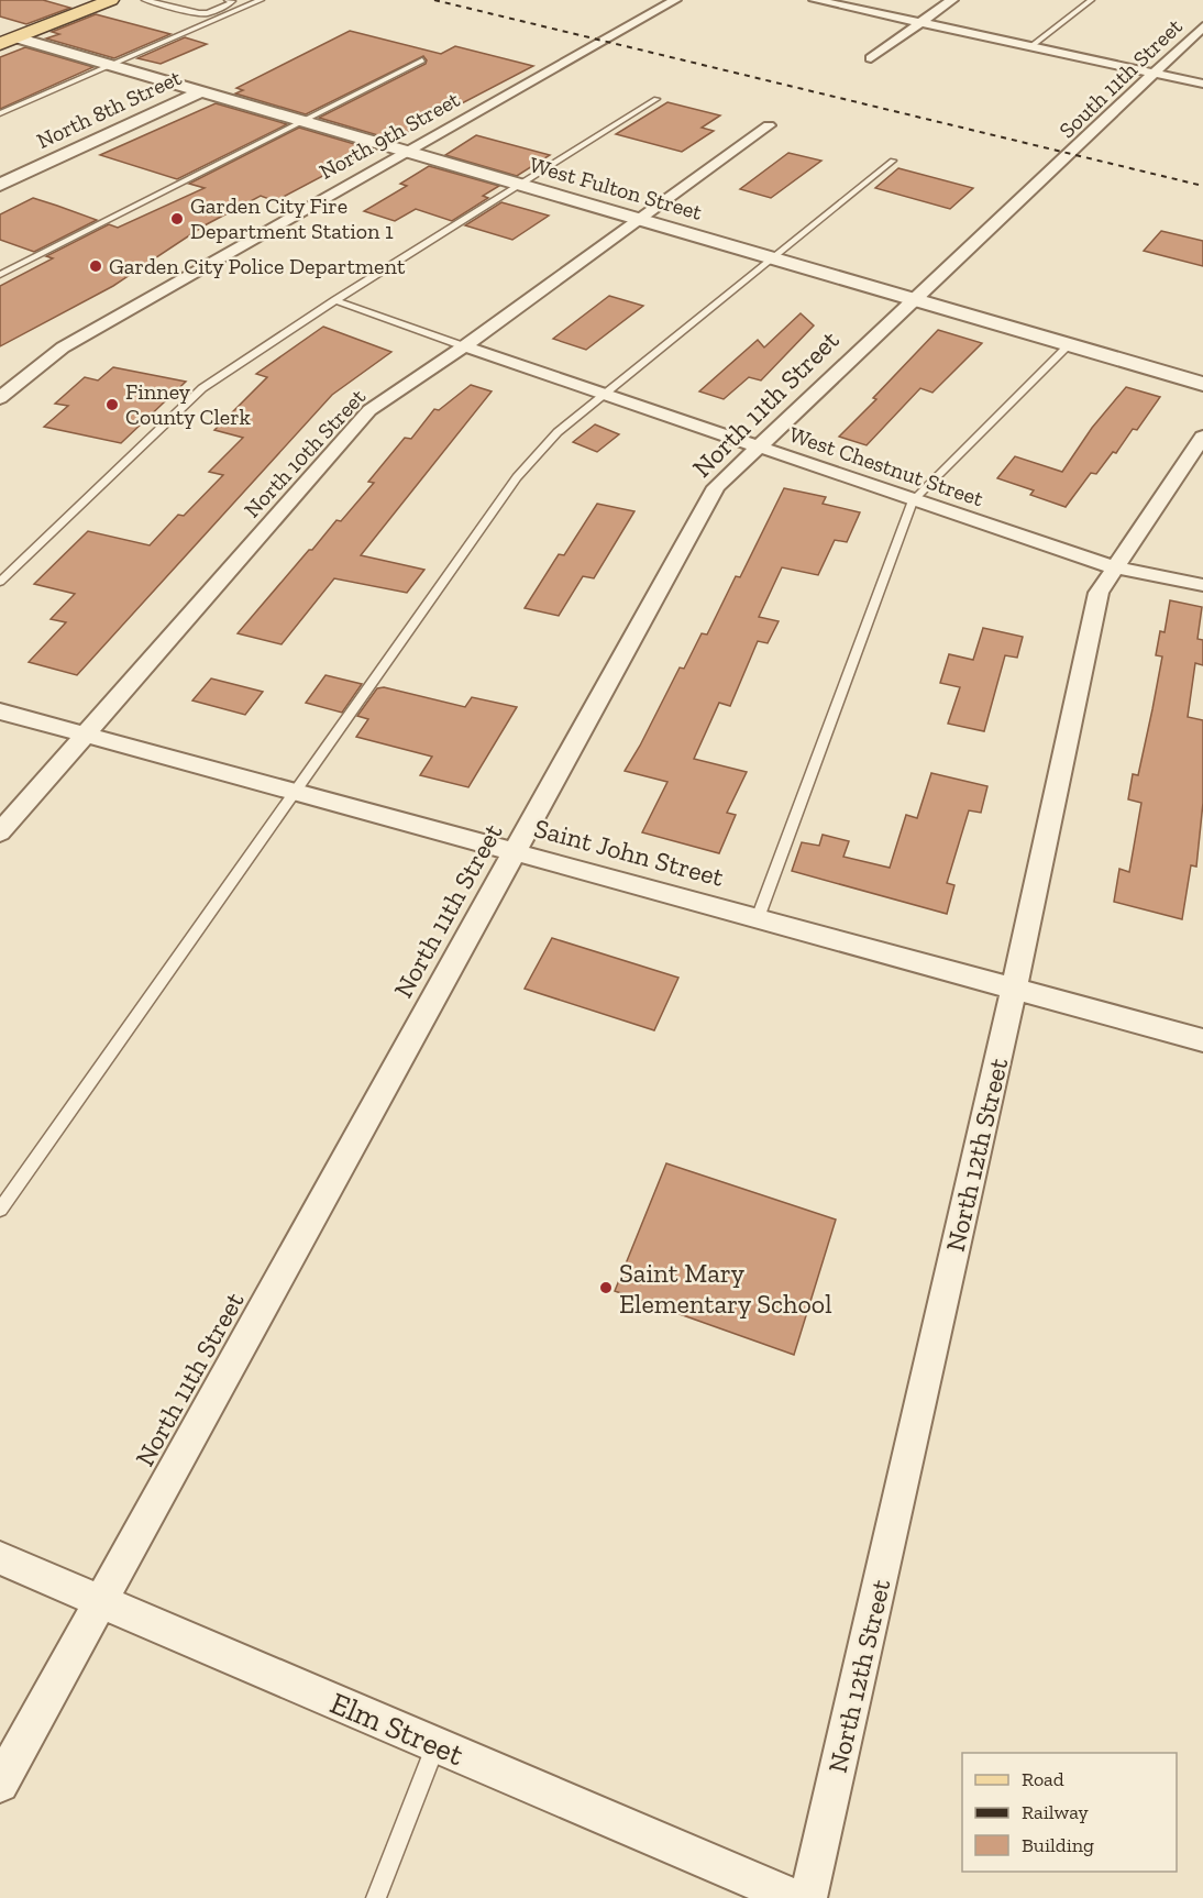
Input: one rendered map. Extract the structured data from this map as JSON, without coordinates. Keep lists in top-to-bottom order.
{
  "streets": {
    "street": [
      "South 11th Street",
      "North 8th Street",
      "North 9th Street",
      "West Fulton Street",
      "North 11th Street",
      "North 10th Street",
      "West Chestnut Street",
      "Saint John Street",
      "North 12th Street",
      "Elm Street"
    ]
  },
  "crossings": [
    ["South 11th Street", "North 11th Street"],
    ["North 8th Street", "West Fulton Street"],
    ["North 9th Street", "West Fulton Street"],
    ["West Fulton Street", "North 11th Street"],
    ["West Fulton Street", "North 10th Street"],
    ["North 11th Street", "West Chestnut Street"],
    ["North 11th Street", "Saint John Street"],
    ["North 11th Street", "Elm Street"],
    ["North 10th Street", "West Chestnut Street"],
    ["North 10th Street", "Saint John Street"],
    ["West Chestnut Street", "North 12th Street"],
    ["Saint John Street", "North 12th Street"]
  ],
  "places": [
    "Garden City Fire Department Station 1",
    "Garden City Police Department",
    "Finney County Clerk",
    "Saint Mary Elementary School"
  ],
  "legend": ["Road", "Railway", "Building"]
}
